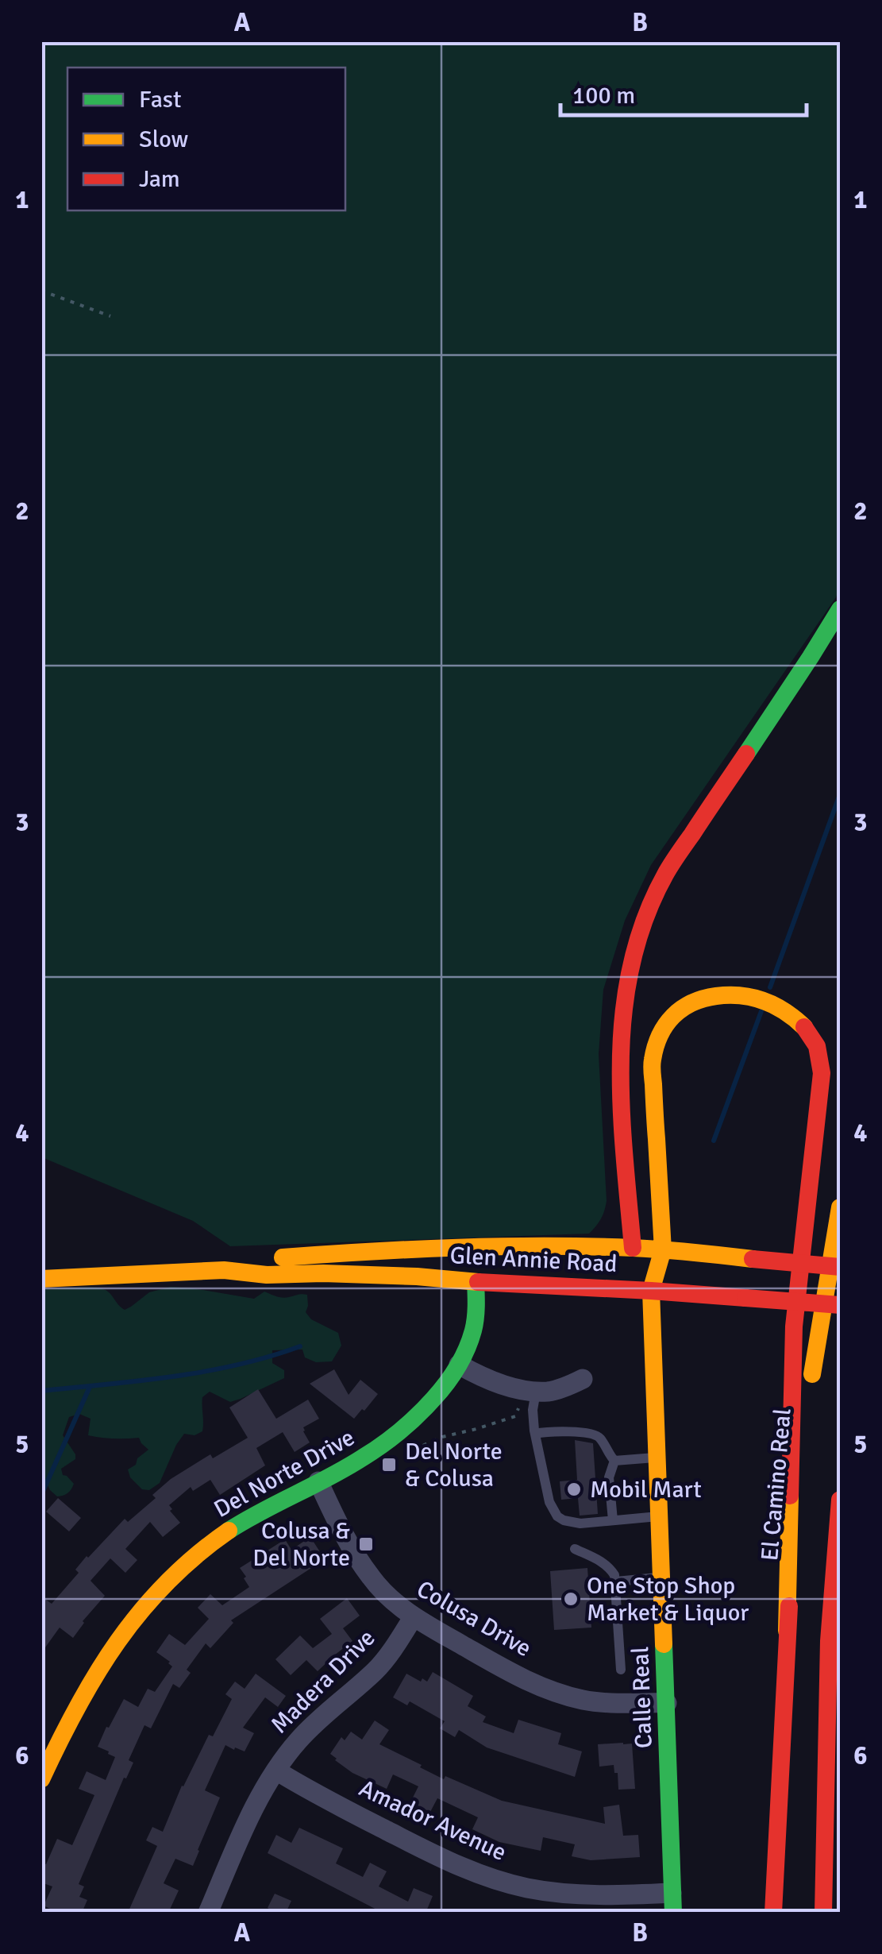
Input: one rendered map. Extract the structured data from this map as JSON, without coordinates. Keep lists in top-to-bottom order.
{
  "streets": {
    "main road": [
      "Glen Annie Road",
      "Del Norte Drive",
      "El Camino Real",
      "Calle Real"
    ],
    "street": ["Colusa Drive", "Madera Drive", "Amador Avenue"]
  },
  "crossings": [
    ["Glen Annie Road", "Del Norte Drive"],
    ["Glen Annie Road", "Calle Real"],
    ["Del Norte Drive", "Colusa Drive"],
    ["Colusa Drive", "Madera Drive"],
    ["Colusa Drive", "Calle Real"],
    ["Madera Drive", "Amador Avenue"],
    ["Calle Real", "Amador Avenue"]
  ],
  "places": {
    "transit": ["Del Norte & Colusa", "Colusa & Del Norte"],
    "other": ["Mobil Mart", "One Stop Shop Market & Liquor"]
  },
  "legend": ["Fast", "Slow", "Jam"],
  "scale_bar": "100 m",
  "grid": {
    "columns": ["A", "B"],
    "rows": [
      "1",
      "2",
      "3",
      "4",
      "5",
      "6"
    ]
  }
}
